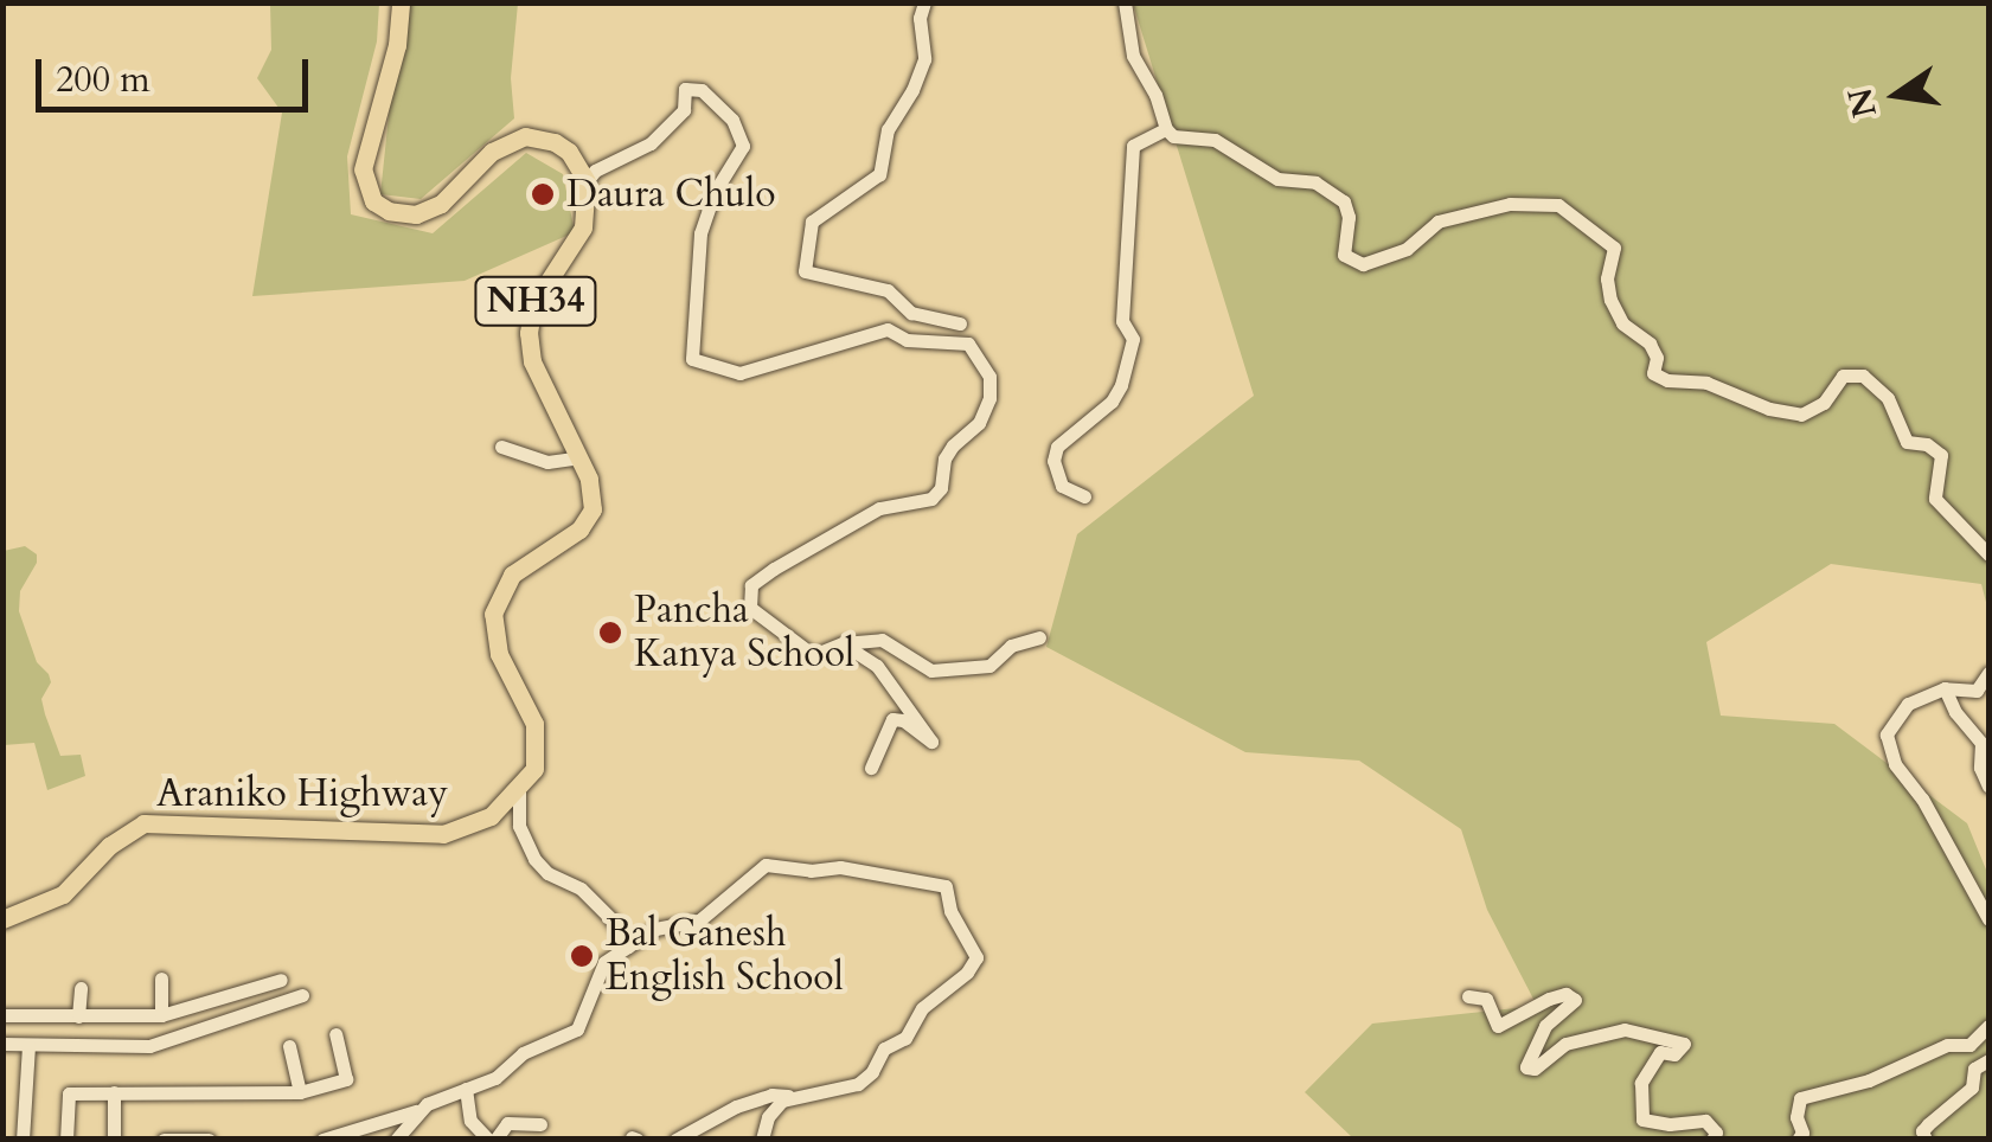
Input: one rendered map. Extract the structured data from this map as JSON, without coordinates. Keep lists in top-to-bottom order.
{
  "streets": {
    "highway": ["NH34", "Araniko Highway"]
  },
  "crossings": [
    ["NH34", "Araniko Highway"]
  ],
  "places": ["Daura Chulo", "Pancha Kanya School", "Bal Ganesh English School"],
  "scale_bar": "200 m",
  "north": "left"
}
